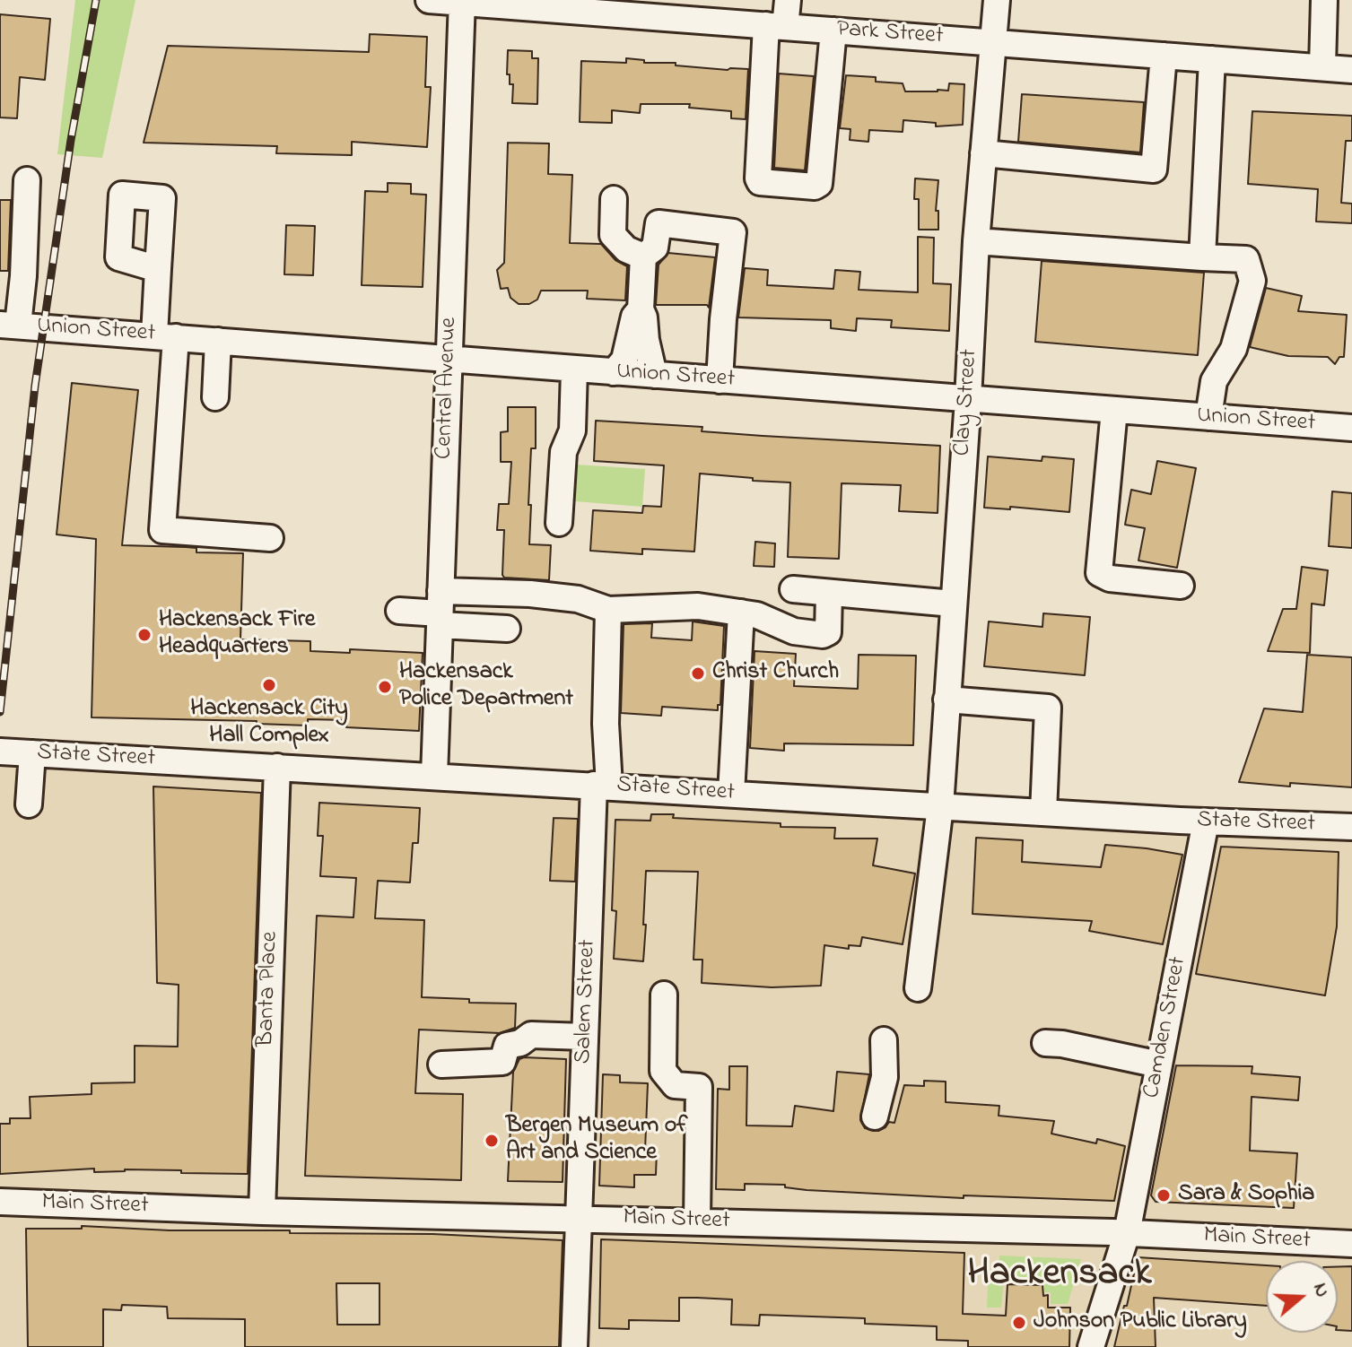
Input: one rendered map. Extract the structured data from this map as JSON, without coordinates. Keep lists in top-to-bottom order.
{
  "streets": {
    "street": [
      "Park Street",
      "Union Street",
      "Central Avenue",
      "Clay Street",
      "State Street",
      "Banta Place",
      "Salem Street",
      "Camden Street",
      "Main Street"
    ]
  },
  "crossings": [
    ["Park Street", "Central Avenue"],
    ["Park Street", "Clay Street"],
    ["Union Street", "Central Avenue"],
    ["Union Street", "Clay Street"],
    ["Central Avenue", "State Street"],
    ["Clay Street", "State Street"],
    ["State Street", "Banta Place"],
    ["State Street", "Salem Street"],
    ["State Street", "Camden Street"],
    ["Banta Place", "Main Street"],
    ["Salem Street", "Main Street"],
    ["Camden Street", "Main Street"]
  ],
  "districts": ["Hackensack"],
  "places": [
    "Hackensack Fire Headquarters",
    "Christ Church",
    "Hackensack City Hall Complex",
    "Hackensack Police Department",
    "Bergen Museum of Art and Science",
    "Sara & Sophia",
    "Johnson Public Library"
  ],
  "north": "right"
}
